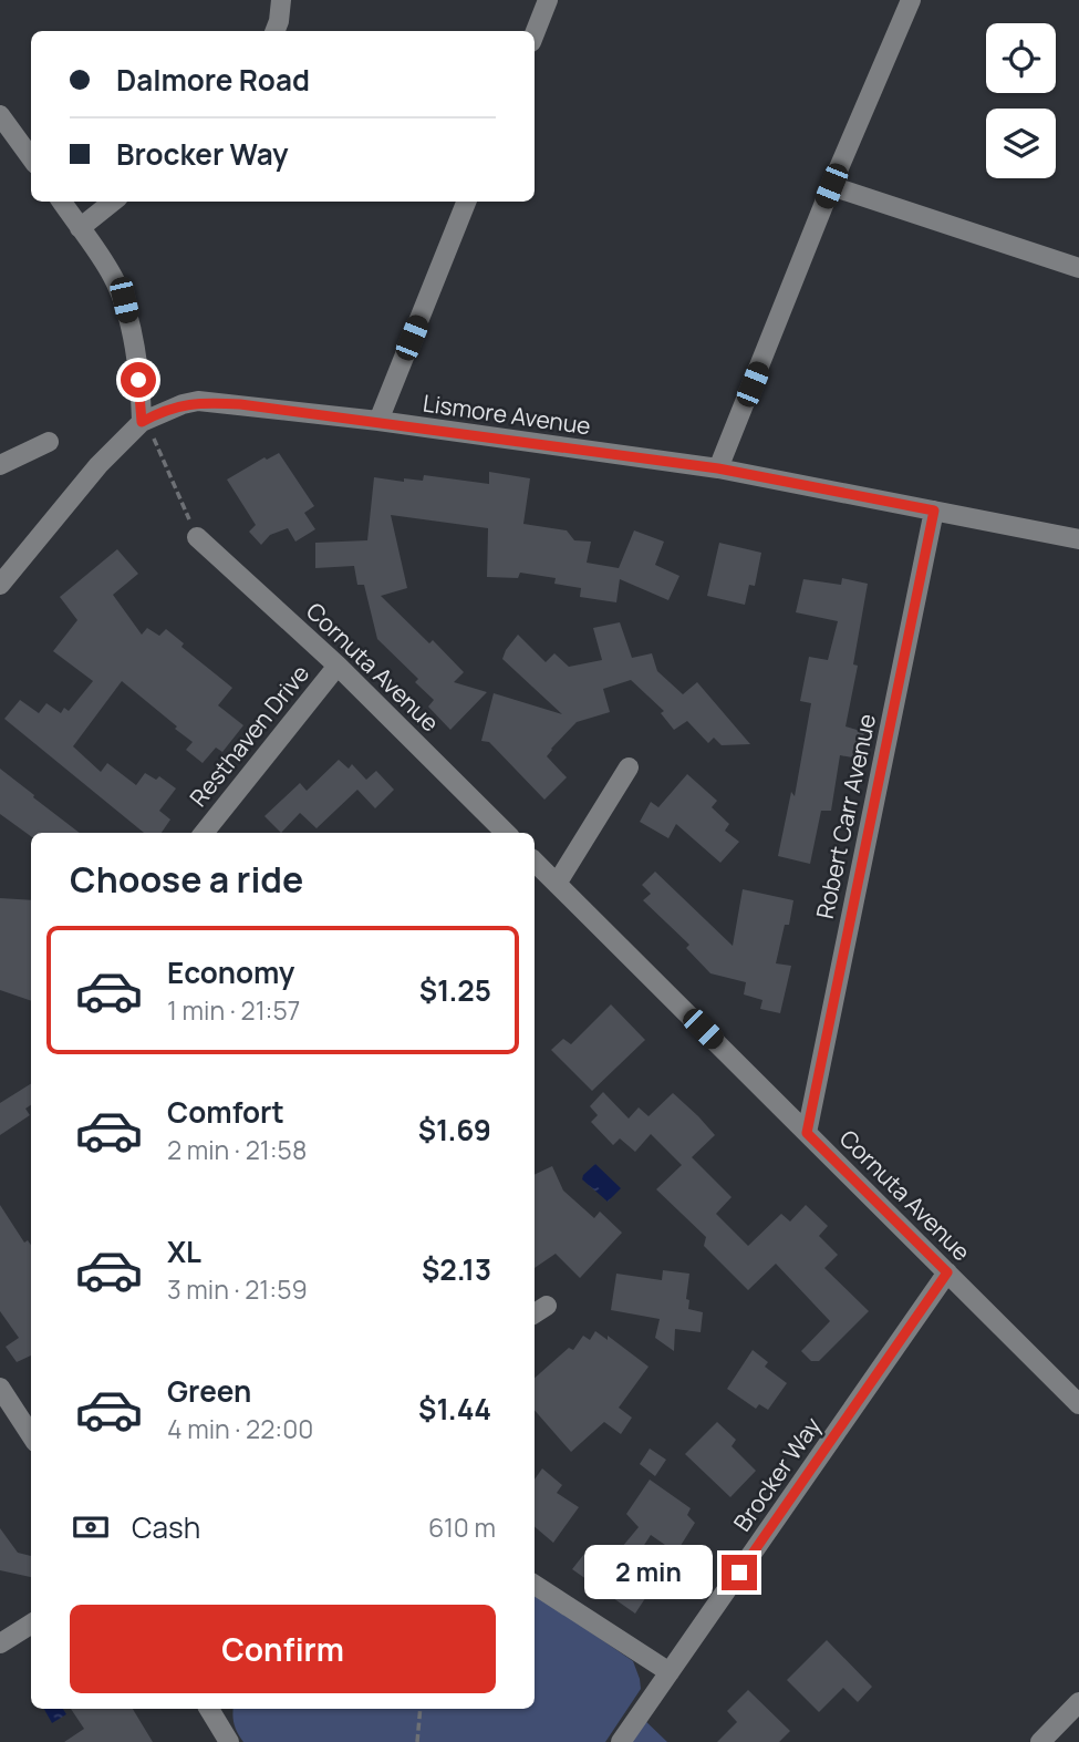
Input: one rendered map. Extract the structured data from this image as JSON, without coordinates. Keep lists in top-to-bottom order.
{
  "streets": {
    "street": [
      "Lismore Avenue",
      "Cornuta Avenue",
      "Resthaven Drive",
      "Robert Carr Avenue",
      "Brocker Way"
    ]
  },
  "crossings": [
    ["Lismore Avenue", "Robert Carr Avenue"],
    ["Cornuta Avenue", "Resthaven Drive"],
    ["Cornuta Avenue", "Robert Carr Avenue"],
    ["Cornuta Avenue", "Brocker Way"]
  ],
  "page": {
    "banner": ["Dalmore Road", "Brocker Way"],
    "heading": "Choose a ride",
    "list": [
      {
        "name": "Economy",
        "note": "1 min · 21:57",
        "value": "$1.25"
      },
      {
        "name": "Comfort",
        "note": "2 min · 21:58",
        "value": "$1.69"
      },
      {
        "name": "XL",
        "note": "3 min · 21:59",
        "value": "$2.13"
      },
      {
        "name": "Green",
        "note": "4 min · 22:00",
        "value": "$1.44"
      }
    ],
    "pay": ["Cash", "610 m"],
    "bubble": "2 min",
    "buttons": "Confirm"
  }
}
